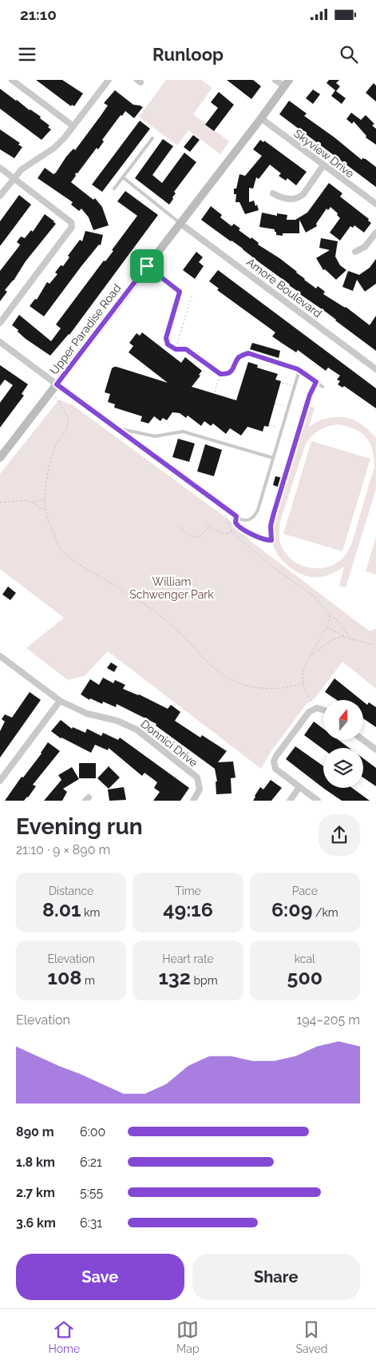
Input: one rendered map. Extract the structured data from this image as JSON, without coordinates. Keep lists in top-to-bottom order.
{
  "streets": {
    "main road": ["Upper Paradise Road"],
    "street": ["Skyview Drive", "Amore Boulevard", "Donnici Drive"]
  },
  "crossings": [
    ["Skyview Drive", "Upper Paradise Road"],
    ["Amore Boulevard", "Upper Paradise Road"]
  ],
  "parks": ["William Schwenger Park"],
  "north": "top",
  "page": {
    "status": "21:10",
    "header": "Runloop",
    "heading": ["Evening run", "21:10 · 9 × 890 m"],
    "stats": [
      ["Distance", "8.01 km"],
      ["Time", "49:16"],
      ["Pace", "6:09 /km"],
      ["Elevation", "108 m"],
      ["Heart rate", "132 bpm"],
      ["kcal", "500"]
    ],
    "chart": ["Elevation", "194–205 m"],
    "list": [
      {
        "name": "890 m",
        "note": "6:00"
      },
      {
        "name": "1.8 km",
        "note": "6:21"
      },
      {
        "name": "2.7 km",
        "note": "5:55"
      },
      {
        "name": "3.6 km",
        "note": "6:31"
      }
    ],
    "buttons": ["Save", "Share"],
    "tabs": ["Home", "Map", "Saved"]
  }
}
